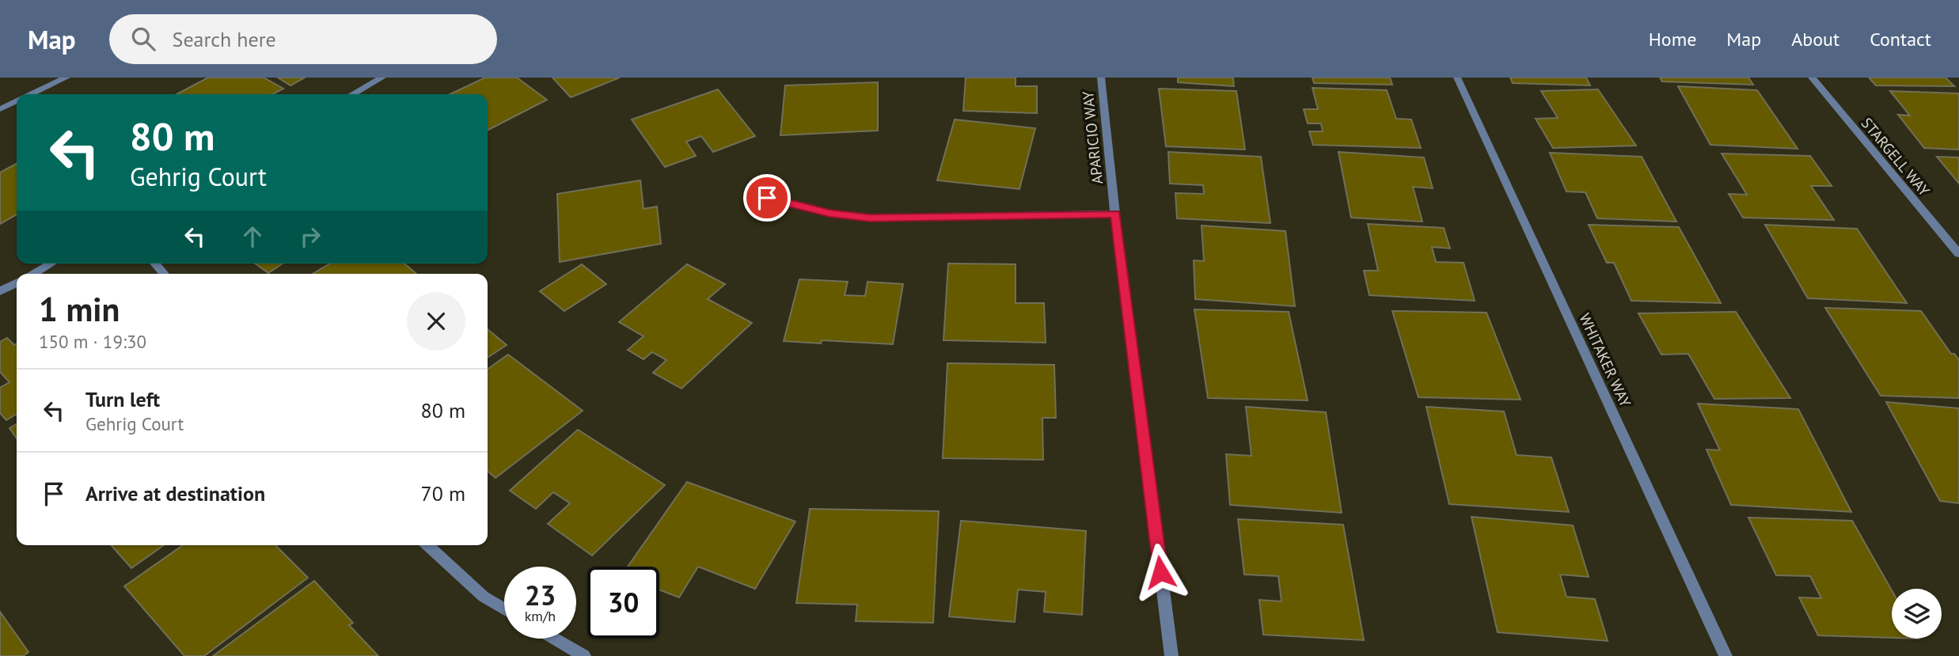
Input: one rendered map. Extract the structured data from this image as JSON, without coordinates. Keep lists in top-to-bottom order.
{
  "streets": {
    "street": ["APARICIO WAY", "STARGELL WAY", "WHITAKER WAY"]
  },
  "page": {
    "header": "Map",
    "search": "Search here",
    "nav": [
      "Home",
      "Map",
      "About",
      "Contact"
    ],
    "turn": ["80 m", "Gehrig Court"],
    "heading": ["1 min", "150 m · 19:30"],
    "list": [
      {
        "name": "Turn left",
        "note": "Gehrig Court",
        "value": "80 m"
      },
      {
        "name": "Arrive at destination",
        "value": "70 m"
      }
    ],
    "speed": "23 km/h",
    "limit": "30"
  }
}
